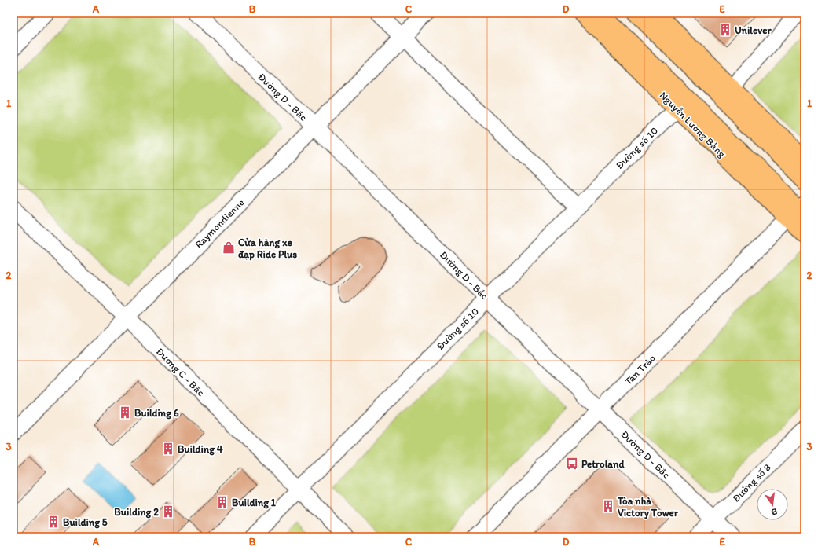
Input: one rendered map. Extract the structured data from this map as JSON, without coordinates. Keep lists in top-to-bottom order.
{
  "streets": {
    "main road": ["Nguyễn Lương Bằng"],
    "street": [
      "Đường D - Bắc",
      "Đường số 10",
      "Raymondienne",
      "Tân Trào",
      "Đường C - Bắc",
      "Đường số 8"
    ]
  },
  "crossings": [
    ["Đường D - Bắc", "Đường số 10"],
    ["Đường D - Bắc", "Raymondienne"],
    ["Đường D - Bắc", "Tân Trào"],
    ["Đường D - Bắc", "Đường số 8"],
    ["Nguyễn Lương Bằng", "Đường số 10"],
    ["Nguyễn Lương Bằng", "Tân Trào"],
    ["Đường số 10", "Đường C - Bắc"],
    ["Raymondienne", "Đường C - Bắc"]
  ],
  "places": {
    "building": [
      "Unilever",
      "Building 6",
      "Building 4",
      "Building 1",
      "Tòa nhà Victory Tower",
      "Building 2",
      "Building 5"
    ],
    "shop": ["Cửa hàng xe đạp Ride Plus"],
    "bus stop": ["Petroland"]
  },
  "north": "bottom",
  "grid": {
    "columns": [
      "A",
      "B",
      "C",
      "D",
      "E"
    ],
    "rows": ["1", "2", "3"]
  }
}
